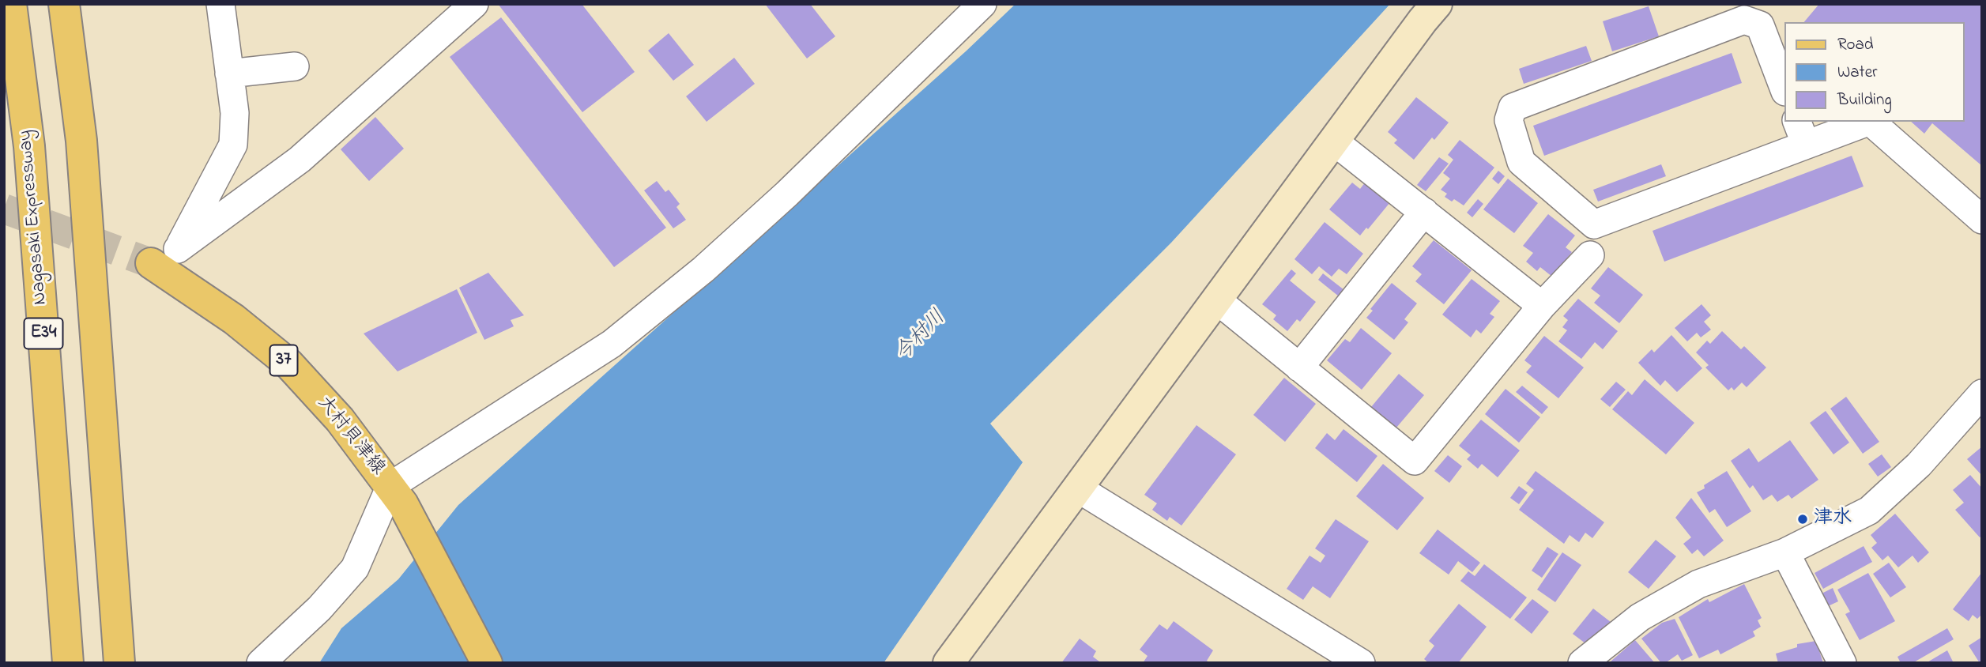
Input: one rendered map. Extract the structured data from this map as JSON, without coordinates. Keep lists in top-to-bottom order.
{
  "streets": {
    "main road": [
      "Nagasaki Expressway",
      "E34",
      "37",
      "大村貝津線"
    ]
  },
  "water": ["今村川"],
  "places": ["津水"],
  "legend": ["Road", "Water", "Building"]
}
